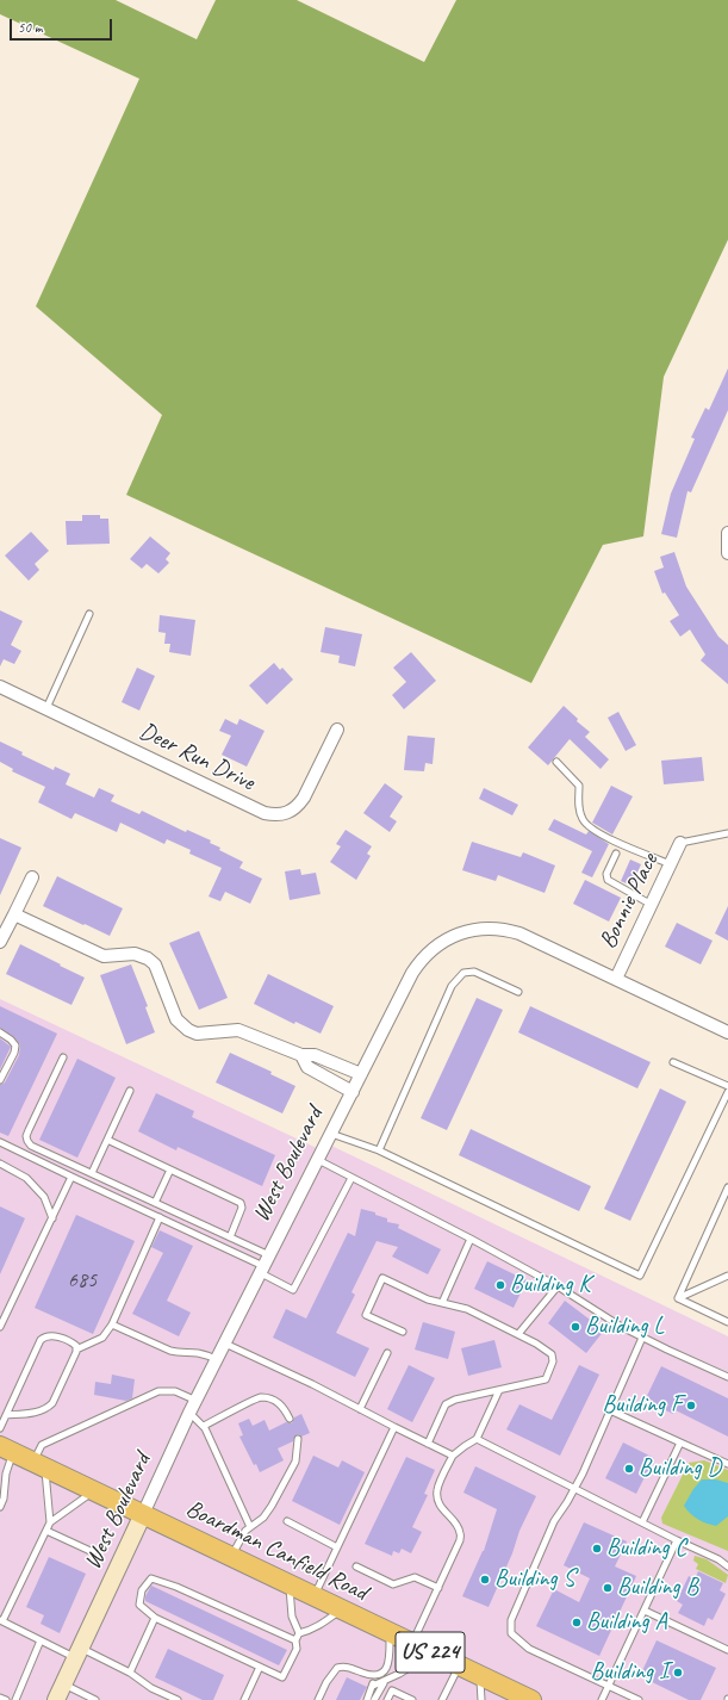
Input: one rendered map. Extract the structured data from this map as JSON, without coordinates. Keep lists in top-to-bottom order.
{
  "streets": {
    "main road": ["Boardman Canfield Road", "US 224"],
    "street": ["Deer Run Drive", "Bonnie Place", "West Boulevard"]
  },
  "crossings": [
    ["Bonnie Place", "West Boulevard"],
    ["West Boulevard", "Boardman Canfield Road"]
  ],
  "places": [
    "Building K",
    "Building L",
    "Building F",
    "Building D",
    "Building C",
    "Building S",
    "Building B",
    "Building A",
    "Building I"
  ],
  "house_numbers": ["685"],
  "scale_bar": "50 m"
}
